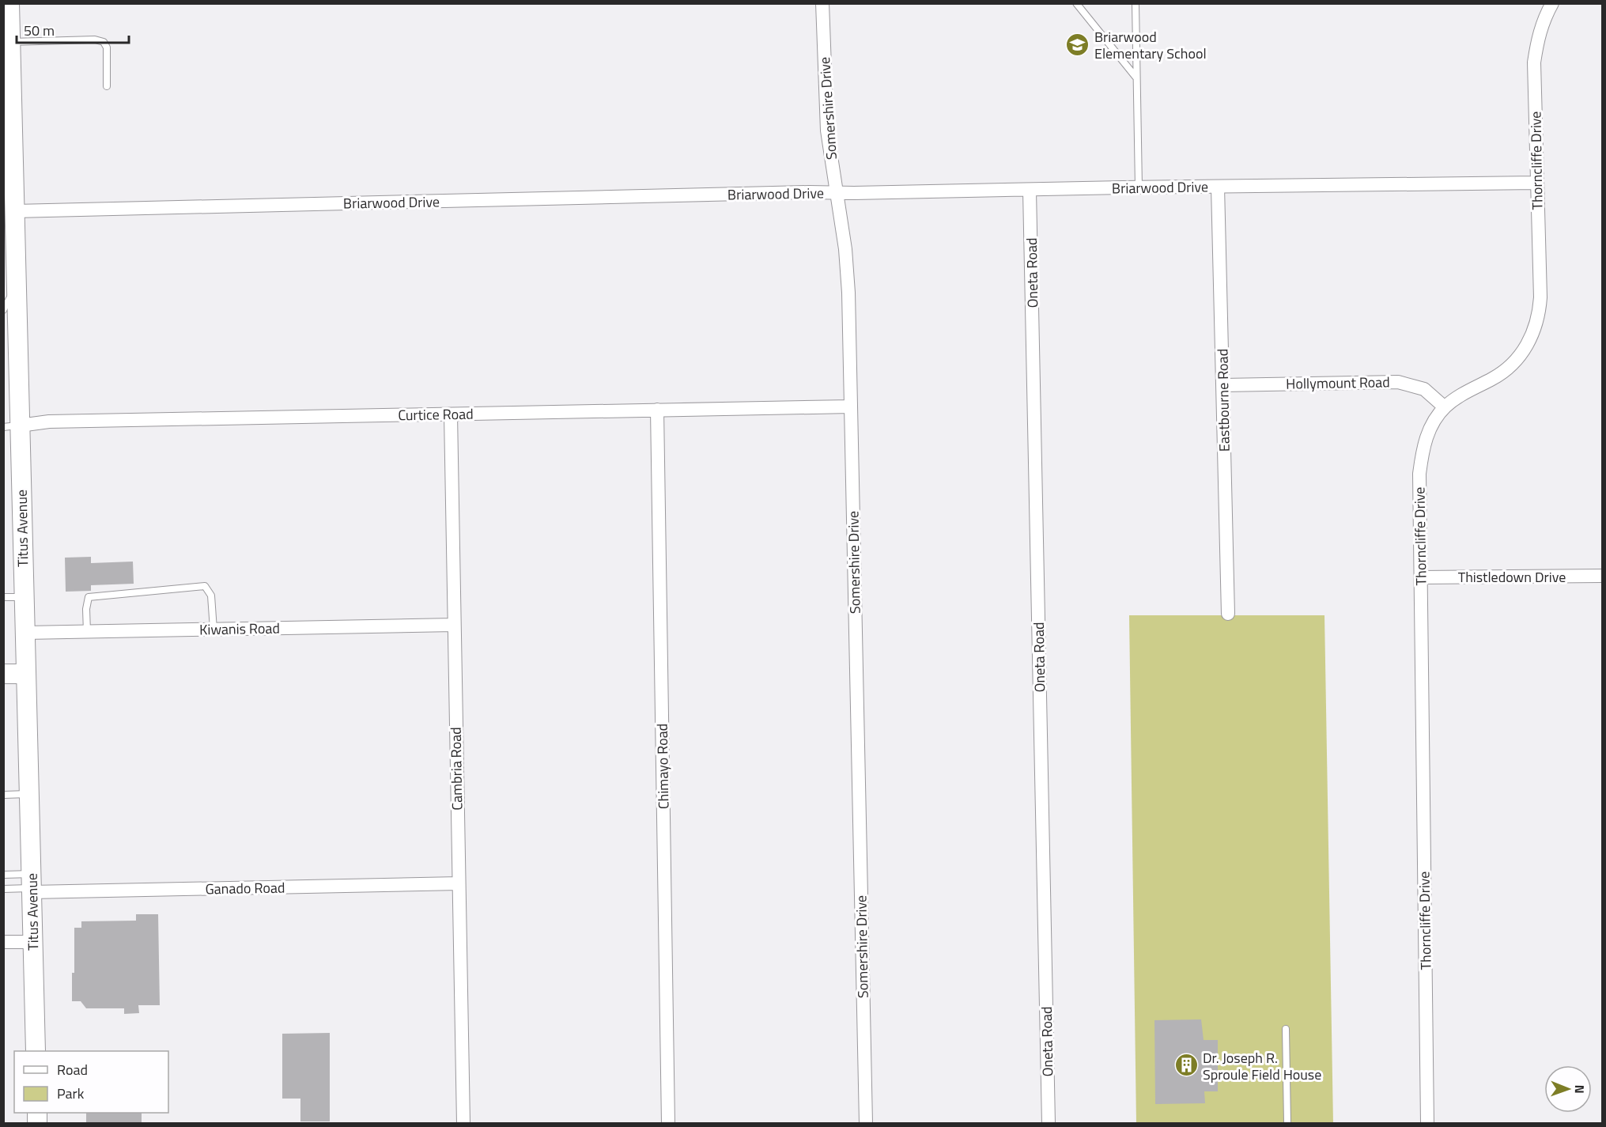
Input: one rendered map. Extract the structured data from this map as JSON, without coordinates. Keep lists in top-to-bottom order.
{
  "streets": {
    "main road": ["Titus Avenue"],
    "street": [
      "Somershire Drive",
      "Thorncliffe Drive",
      "Briarwood Drive",
      "Oneta Road",
      "Hollymount Road",
      "Eastbourne Road",
      "Curtice Road",
      "Thistledown Drive",
      "Kiwanis Road",
      "Chimayo Road",
      "Cambria Road",
      "Ganado Road"
    ]
  },
  "crossings": [
    ["Somershire Drive", "Briarwood Drive"],
    ["Somershire Drive", "Curtice Road"],
    ["Thorncliffe Drive", "Briarwood Drive"],
    ["Thorncliffe Drive", "Hollymount Road"],
    ["Thorncliffe Drive", "Thistledown Drive"],
    ["Briarwood Drive", "Oneta Road"],
    ["Briarwood Drive", "Eastbourne Road"],
    ["Briarwood Drive", "Titus Avenue"],
    ["Hollymount Road", "Eastbourne Road"],
    ["Curtice Road", "Titus Avenue"],
    ["Curtice Road", "Chimayo Road"],
    ["Curtice Road", "Cambria Road"],
    ["Titus Avenue", "Kiwanis Road"],
    ["Titus Avenue", "Ganado Road"],
    ["Kiwanis Road", "Cambria Road"],
    ["Cambria Road", "Ganado Road"]
  ],
  "places": {
    "school or university": ["Briarwood Elementary School"],
    "building": ["Dr. Joseph R. Sproule Field House"]
  },
  "legend": ["Road", "Park"],
  "scale_bar": "50 m",
  "north": "right"
}
